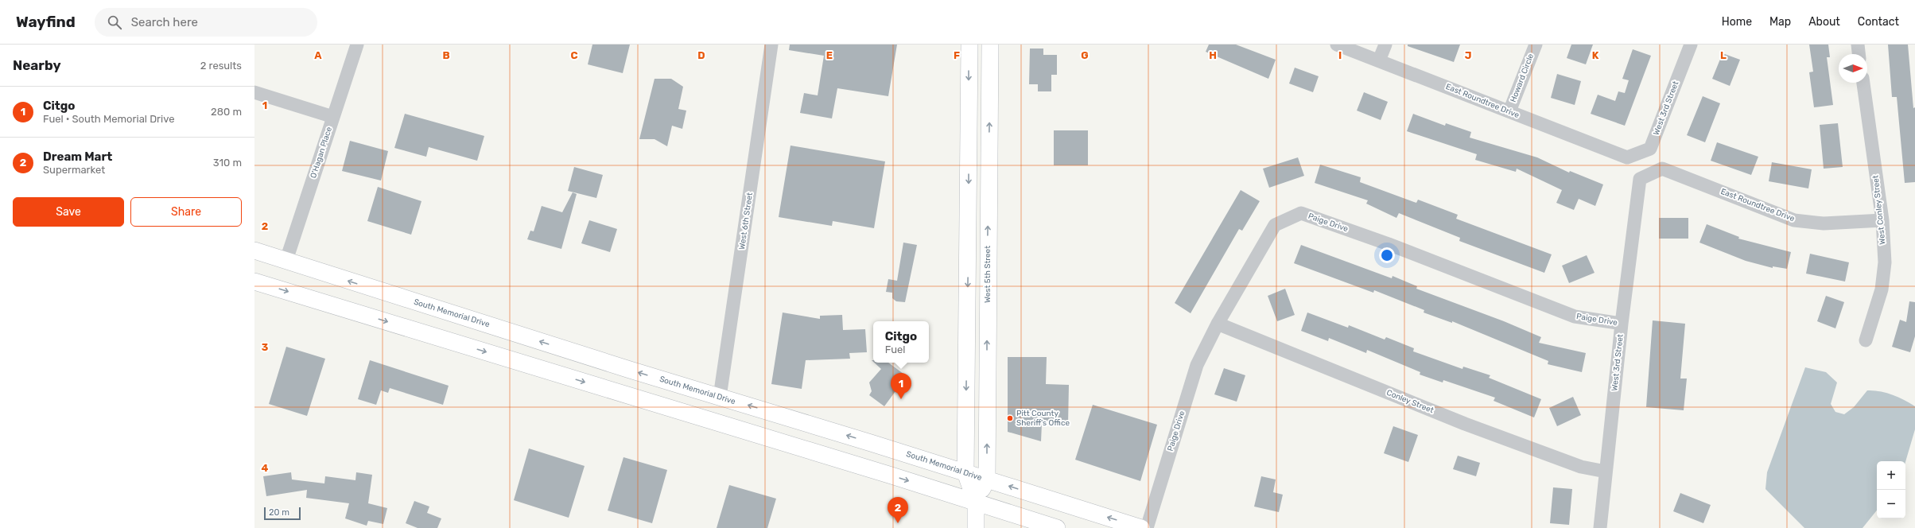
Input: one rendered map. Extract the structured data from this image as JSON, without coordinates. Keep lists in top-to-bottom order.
{
  "streets": {
    "main road": ["West 5th Street", "South Memorial Drive"],
    "street": [
      "Howard Circle",
      "East Roundtree Drive",
      "West 3rd Street",
      "O'Hagan Place",
      "West Conley Street",
      "West 6th Street",
      "Paige Drive",
      "Conley Street"
    ]
  },
  "crossings": [
    ["Howard Circle", "East Roundtree Drive"],
    ["East Roundtree Drive", "West 3rd Street"],
    ["East Roundtree Drive", "West Conley Street"],
    ["West 3rd Street", "Paige Drive"],
    ["West 3rd Street", "Conley Street"],
    ["O'Hagan Place", "South Memorial Drive"],
    ["West 6th Street", "South Memorial Drive"],
    ["Paige Drive", "Conley Street"],
    ["West 5th Street", "South Memorial Drive"]
  ],
  "places": ["Pitt County Sheriff's Office"],
  "scale_bar": "20 m",
  "north": "right",
  "page": {
    "header": "Wayfind",
    "search": "Search here",
    "nav": [
      "Home",
      "Map",
      "About",
      "Contact"
    ],
    "heading": ["Nearby", "2 results"],
    "list": [
      {
        "mark": "1",
        "name": "Citgo",
        "note": "Fuel · South Memorial Drive",
        "value": "280 m"
      },
      {
        "mark": "2",
        "name": "Dream Mart",
        "note": "Supermarket",
        "value": "310 m"
      }
    ],
    "buttons": ["Save", "Share"],
    "popup": ["Citgo", "Fuel"],
    "pins": ["1", "2"],
    "map_buttons": ["+", "−"],
    "scale": "20 m"
  },
  "grid": {
    "columns": [
      "A",
      "B",
      "C",
      "D",
      "E",
      "F",
      "G",
      "H",
      "I",
      "J",
      "K",
      "L"
    ],
    "rows": [
      "1",
      "2",
      "3",
      "4"
    ]
  }
}
